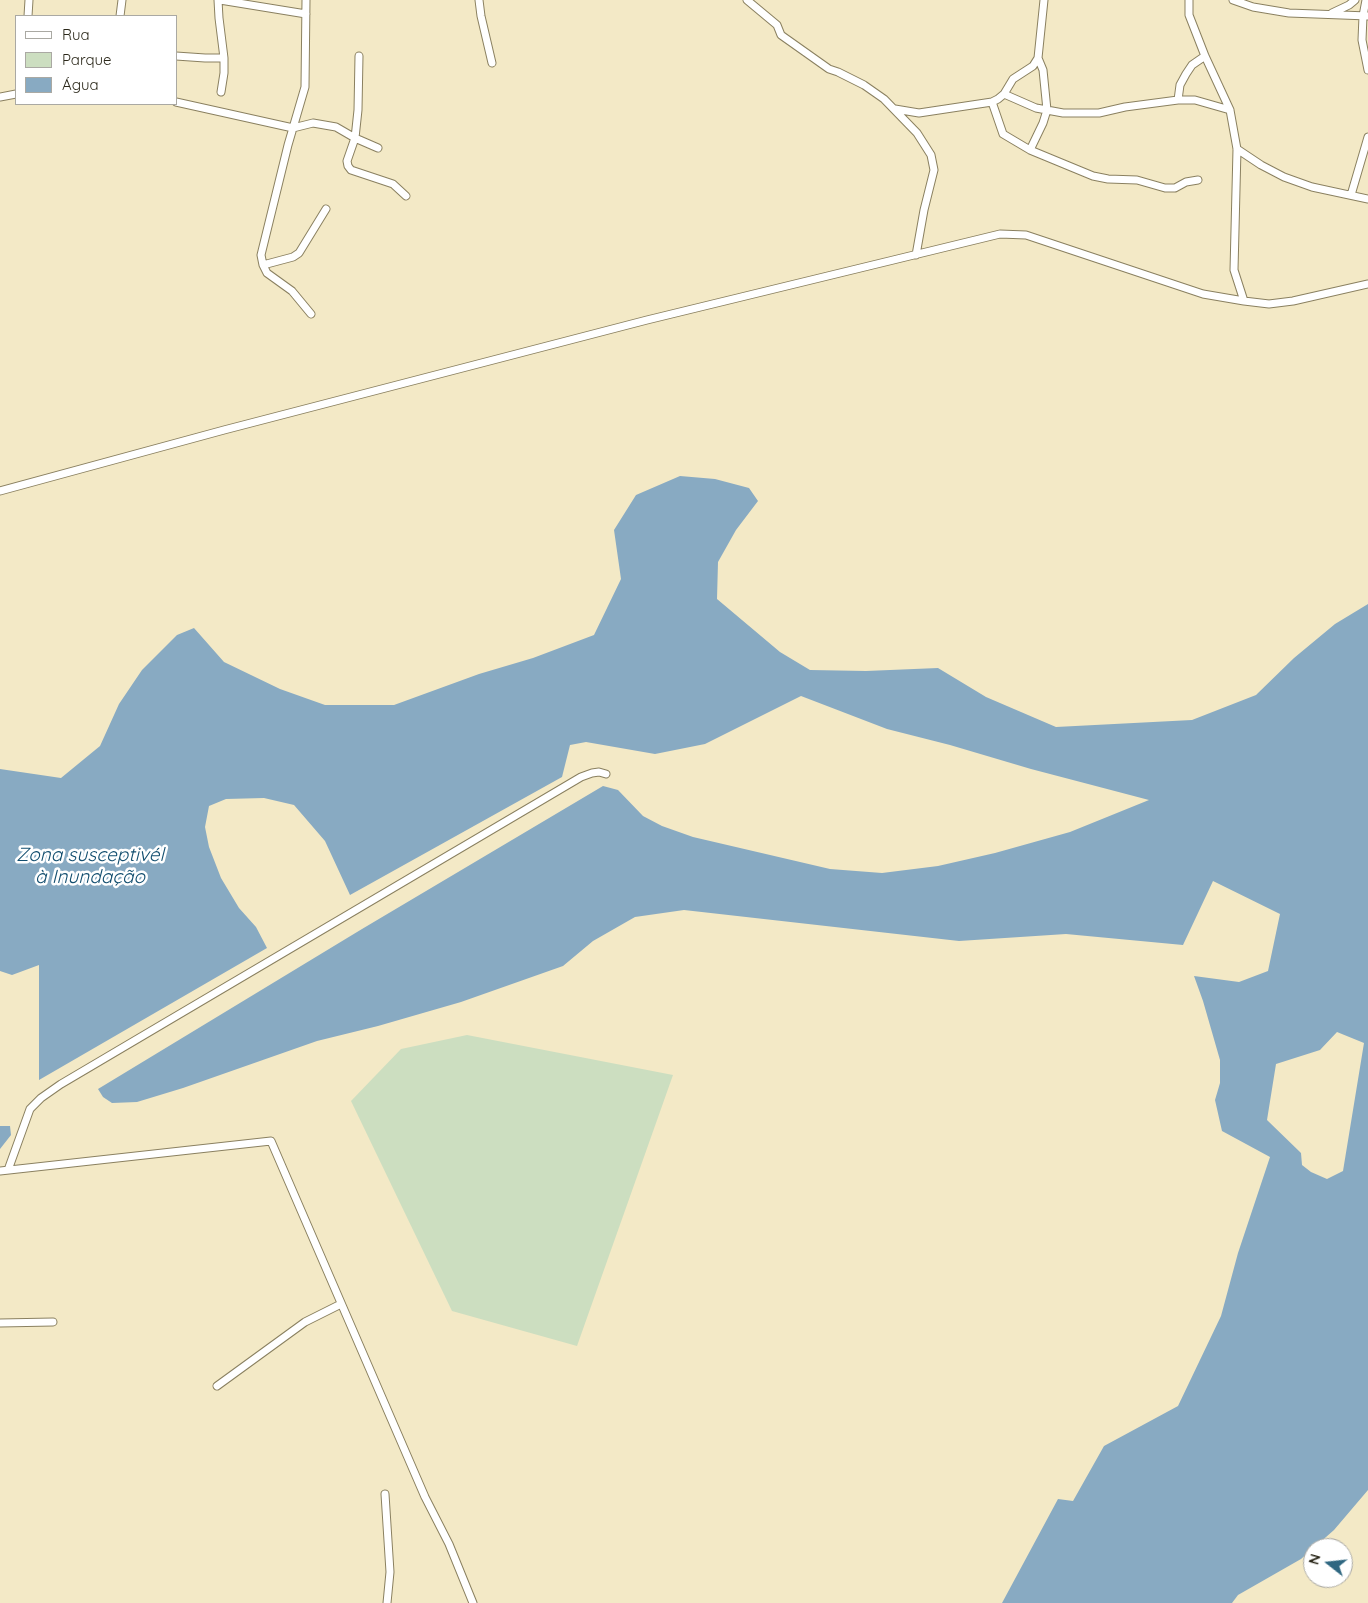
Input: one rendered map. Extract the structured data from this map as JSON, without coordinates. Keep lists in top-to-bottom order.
{
  "water": ["Zona susceptivél à Inundação"],
  "legend": ["Rua", "Parque", "Água"],
  "north": "left"
}
